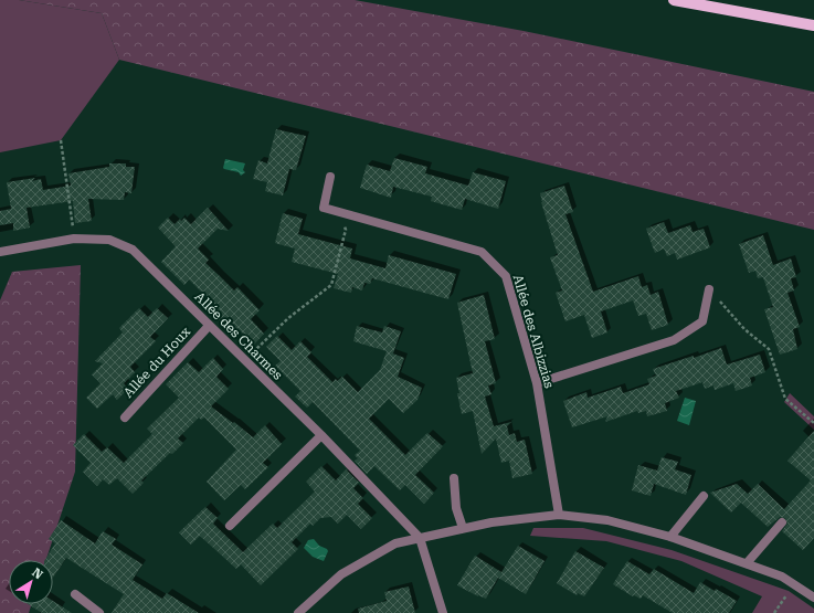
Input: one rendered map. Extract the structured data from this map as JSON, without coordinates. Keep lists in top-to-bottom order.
{
  "streets": {
    "street": ["Allée des Albizzias", "Allée des Charmes", "Allée du Houx"]
  },
  "crossings": [
    ["Allée des Charmes", "Allée du Houx"]
  ],
  "north": "top right"
}
